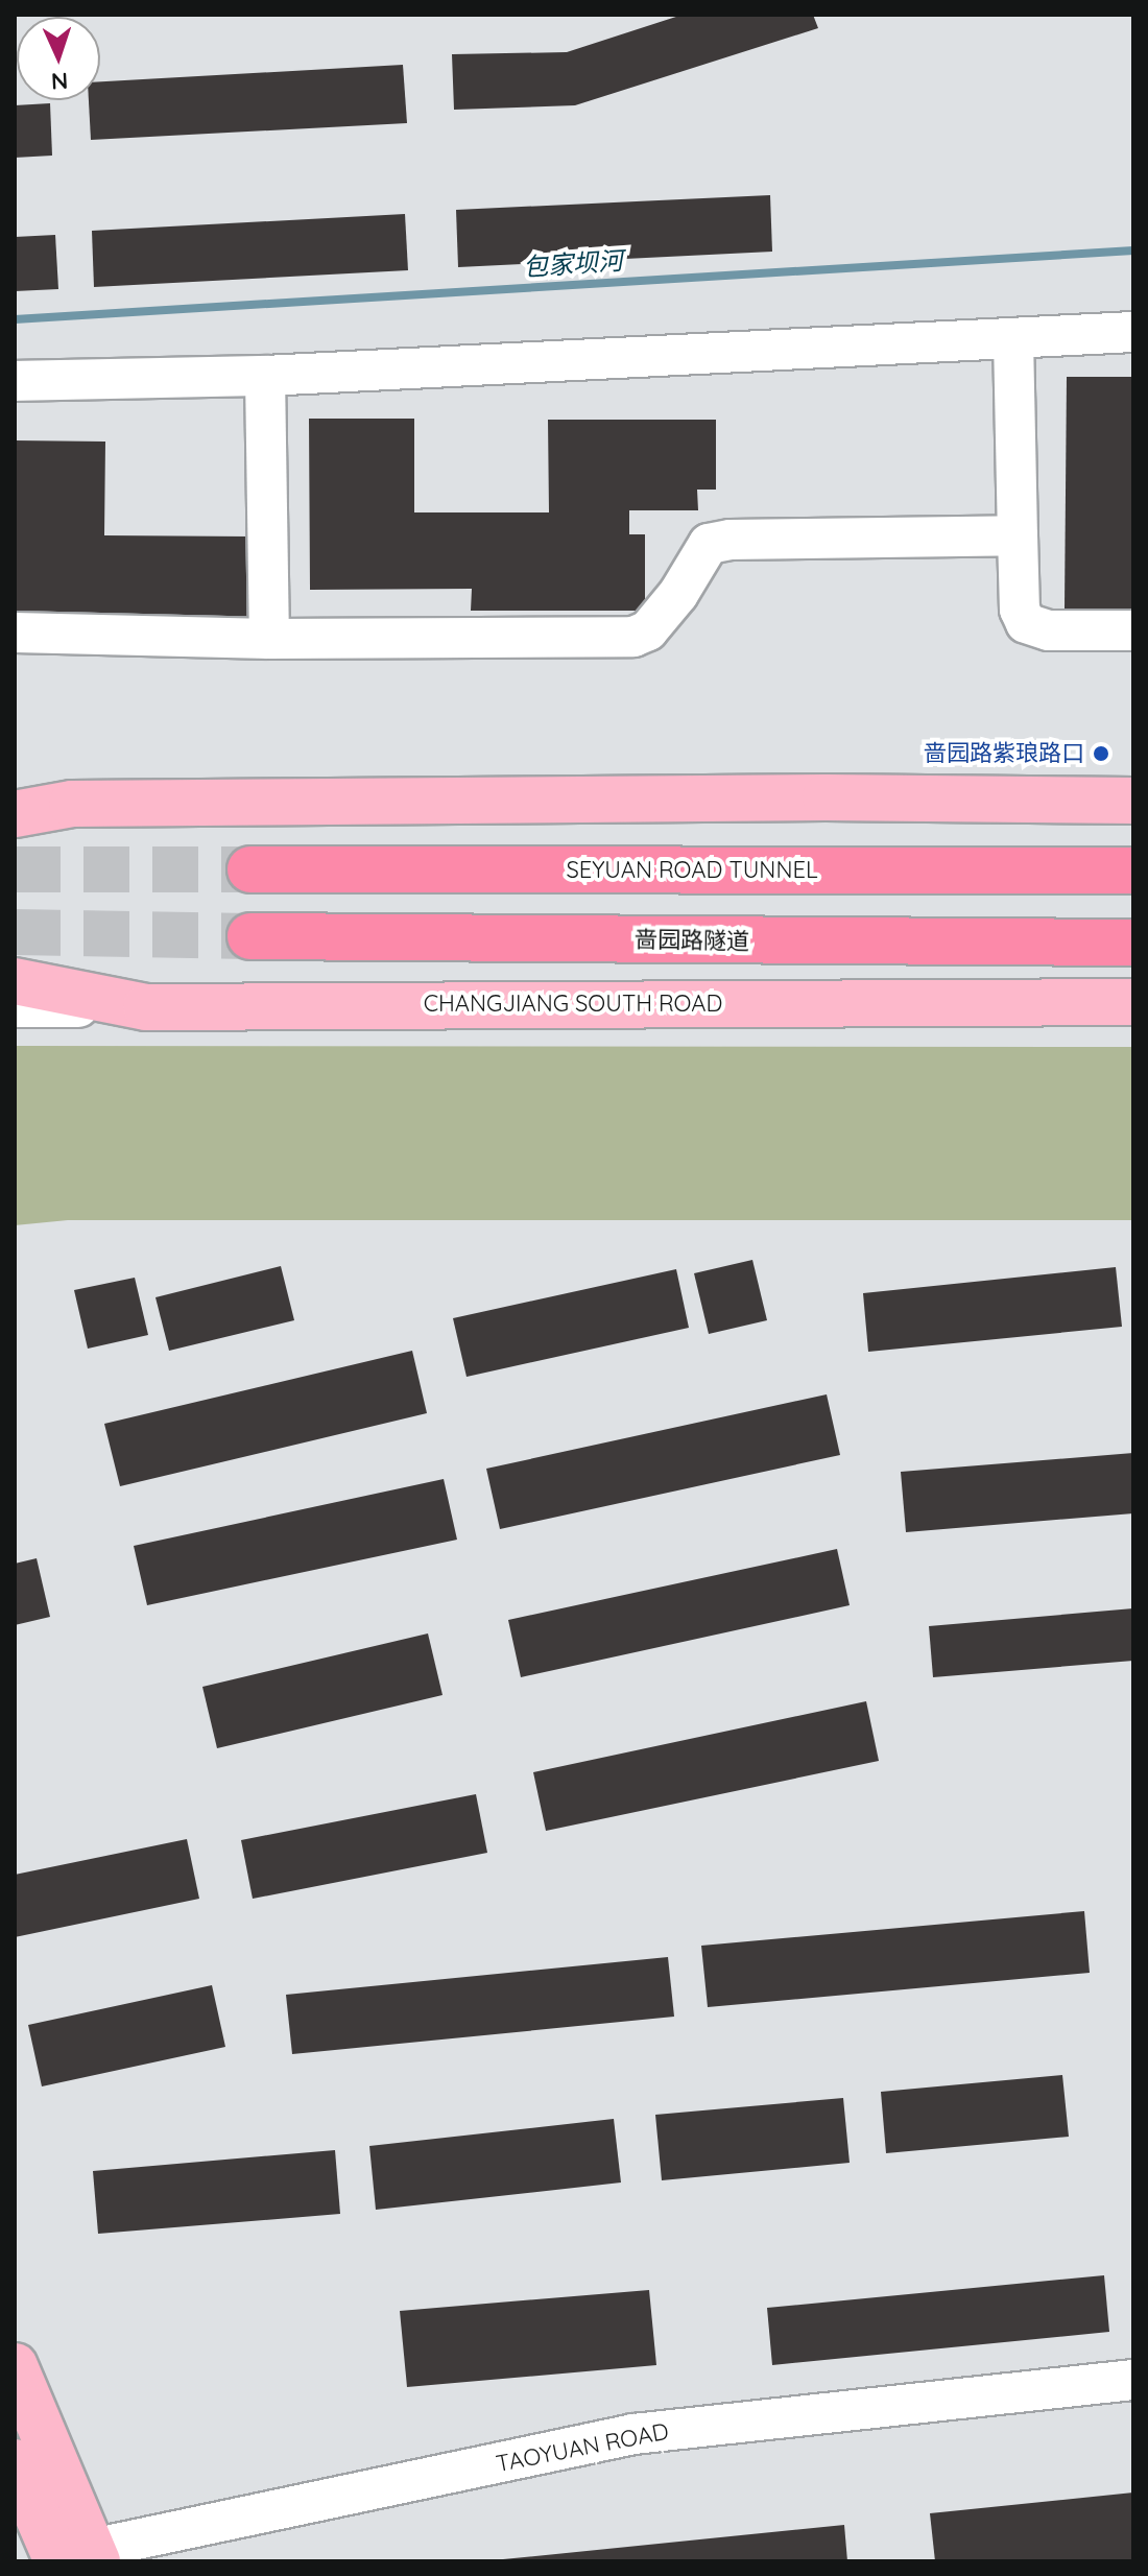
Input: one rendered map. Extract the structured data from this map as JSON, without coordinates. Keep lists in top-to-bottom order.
{
  "streets": {
    "highway": ["SEYUAN ROAD TUNNEL", "啬园路隧道"],
    "main road": ["CHANGJIANG SOUTH ROAD"],
    "street": ["TAOYUAN ROAD"]
  },
  "water": ["包家坝河"],
  "places": ["啬园路紫琅路口"],
  "north": "bottom"
}
